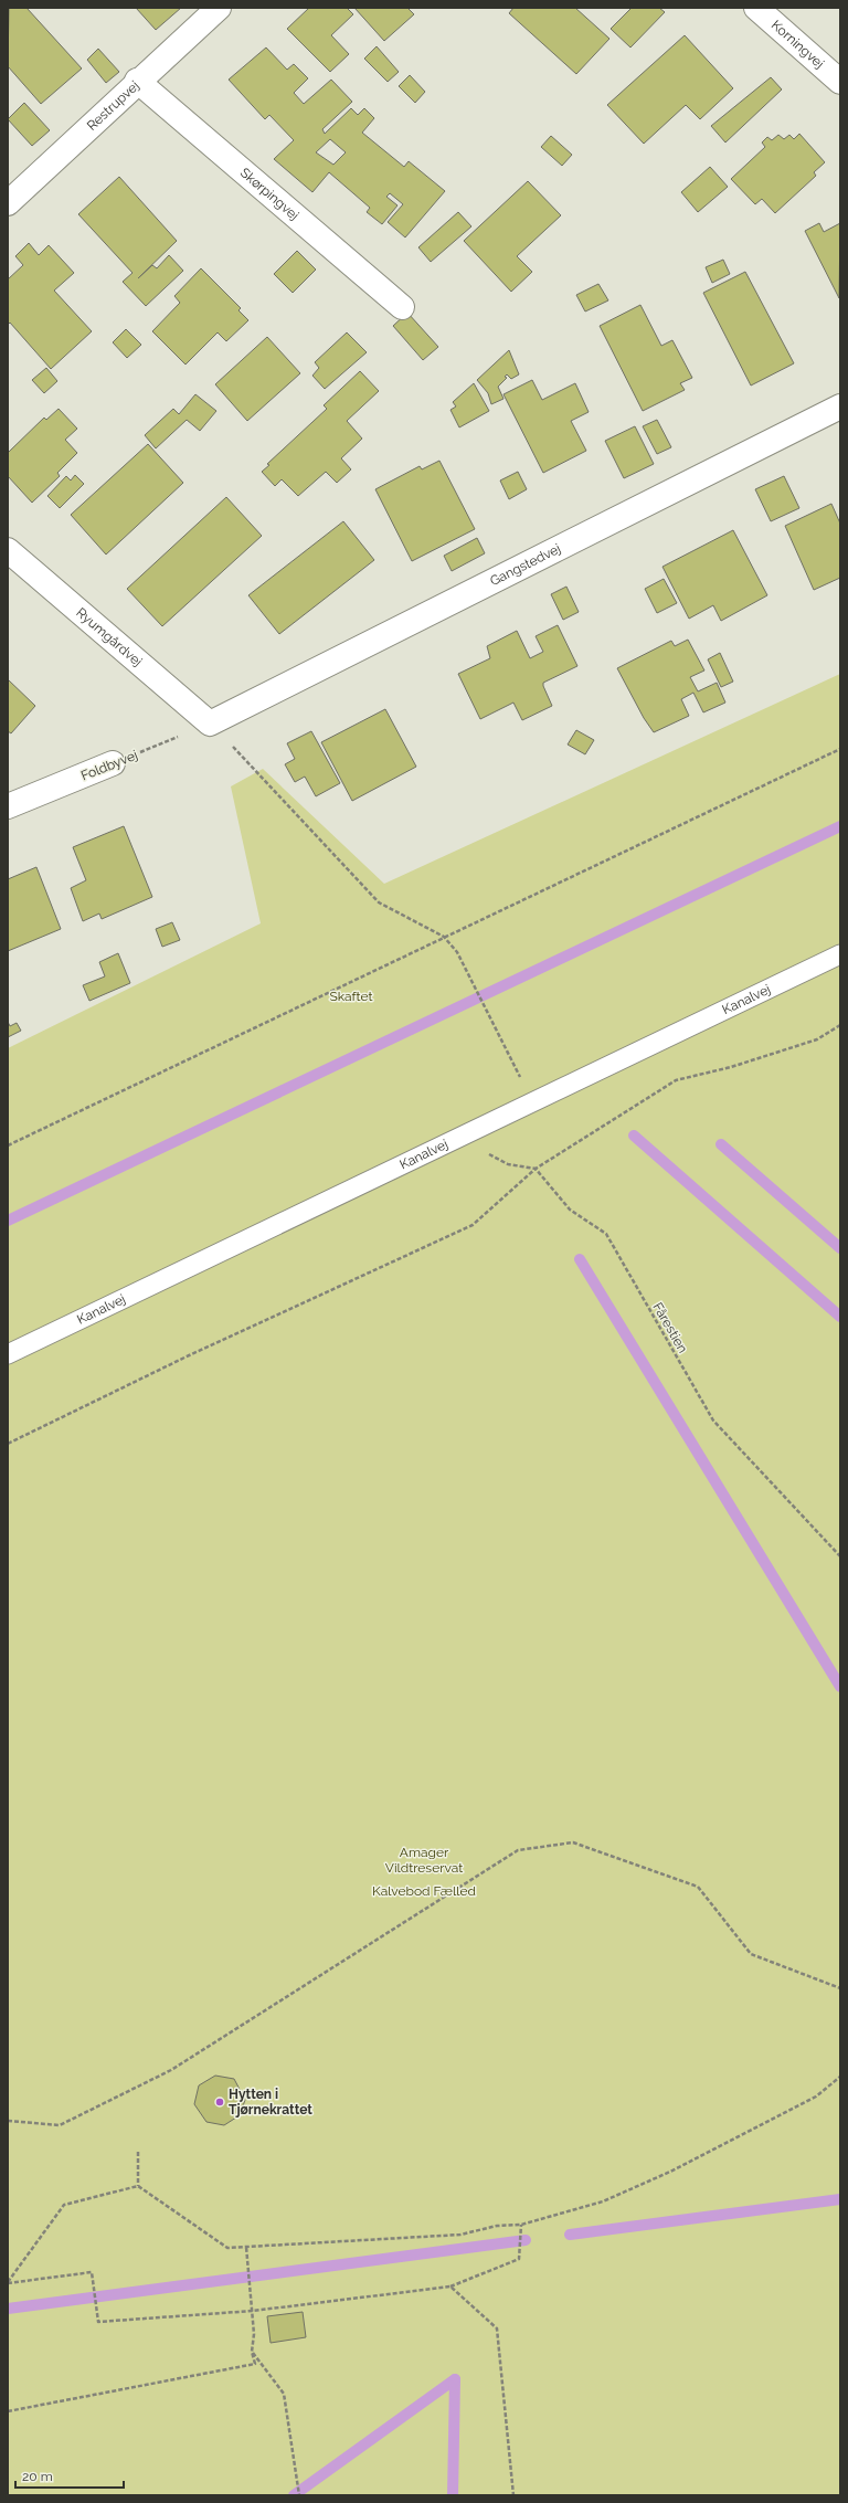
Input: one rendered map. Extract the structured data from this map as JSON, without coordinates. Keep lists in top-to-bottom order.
{
  "streets": {
    "street": [
      "Korningvej",
      "Restrupvej",
      "Skørpingvej",
      "Gangstedvej",
      "Ryumgårdvej",
      "Foldbyvej"
    ],
    "lane": ["Kanalvej"],
    "path": ["Fårestien"]
  },
  "crossings": [
    ["Restrupvej", "Skørpingvej"],
    ["Gangstedvej", "Ryumgårdvej"],
    ["Gangstedvej", "Foldbyvej"],
    ["Ryumgårdvej", "Foldbyvej"]
  ],
  "parks": ["Skaftet", "Amager Vildtreservat", "Kalvebod Fælled"],
  "places": ["Hytten i Tjørnekrattet"],
  "scale_bar": "20 m"
}
